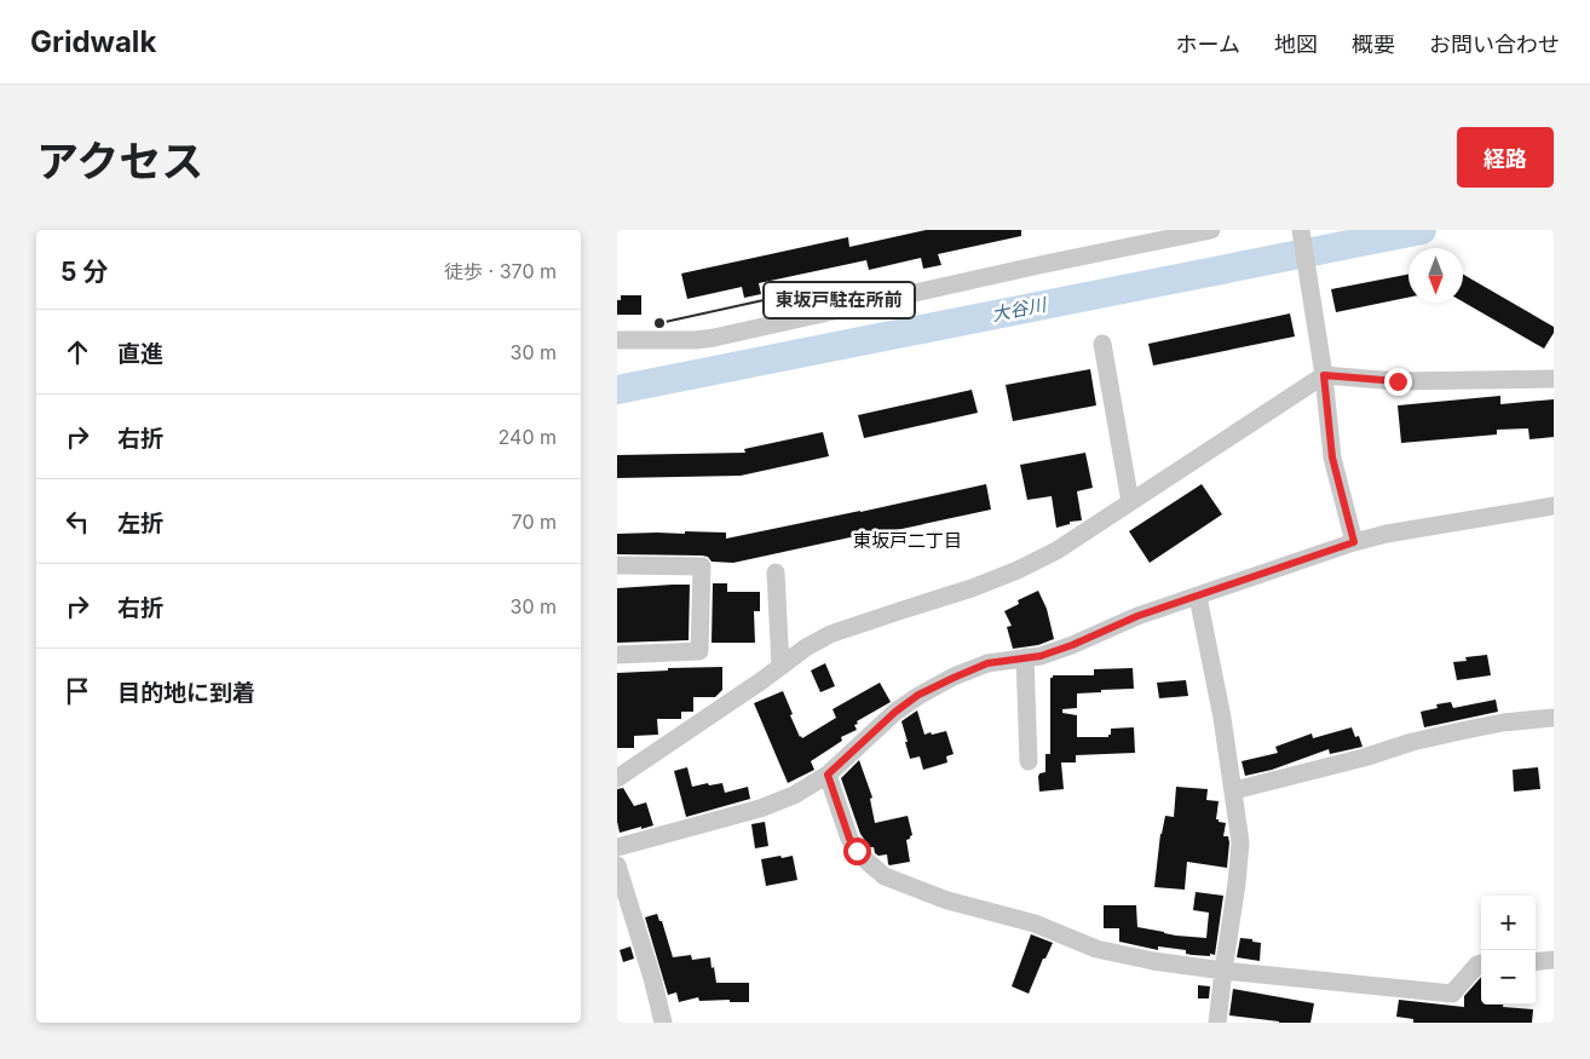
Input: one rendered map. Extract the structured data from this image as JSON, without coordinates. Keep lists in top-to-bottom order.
{
  "districts": ["東坂戸二丁目"],
  "water": ["大谷川"],
  "places": ["東坂戸駐在所前"],
  "north": "bottom",
  "page": {
    "header": "Gridwalk",
    "nav": [
      "ホーム",
      "地図",
      "概要",
      "お問い合わせ"
    ],
    "title": "アクセス",
    "buttons": "経路",
    "heading": ["5 分", "徒歩 · 370 m"],
    "list": [
      ["直進", "30 m"],
      ["右折", "240 m"],
      ["左折", "70 m"],
      ["右折", "30 m"],
      "目的地に到着"
    ],
    "map_buttons": ["+", "−"]
  }
}
